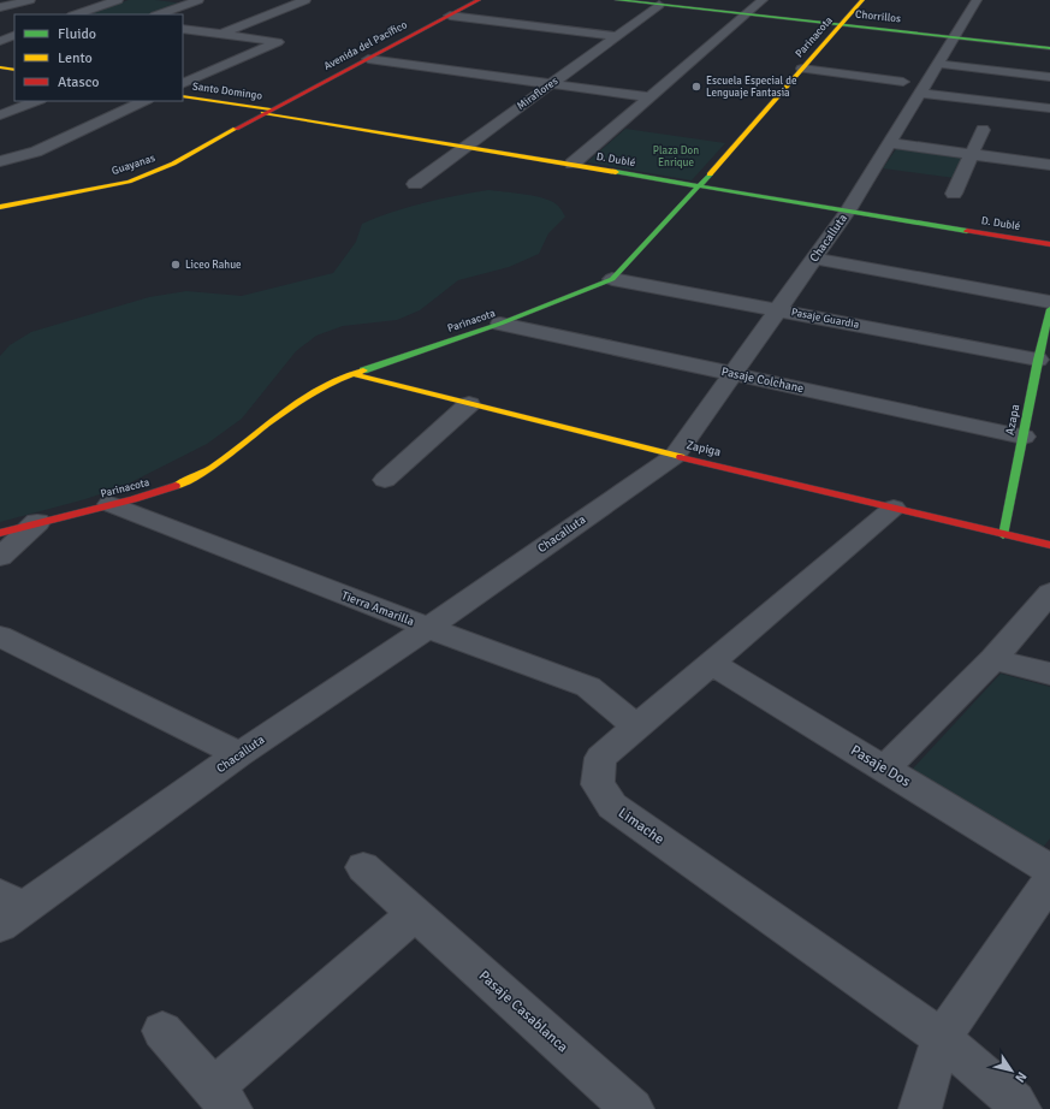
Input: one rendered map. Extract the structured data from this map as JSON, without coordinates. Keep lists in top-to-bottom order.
{
  "streets": {
    "street": [
      "Chorrillos",
      "Parinacota",
      "Avenida del Pacífico",
      "Santo Domingo",
      "Miraflores",
      "D. Dublé",
      "Guayanas",
      "Chacalluta",
      "Pasaje Guardia",
      "Pasaje Colchane",
      "Azapa",
      "Zapiga",
      "Tierra Amarilla",
      "Pasaje Dos",
      "Limache",
      "Pasaje Casablanca"
    ]
  },
  "crossings": [
    ["Chorrillos", "Parinacota"],
    ["Chorrillos", "Miraflores"],
    ["Chorrillos", "Chacalluta"],
    ["Parinacota", "D. Dublé"],
    ["Parinacota", "Pasaje Guardia"],
    ["Parinacota", "Pasaje Colchane"],
    ["Parinacota", "Zapiga"],
    ["Parinacota", "Tierra Amarilla"],
    ["Avenida del Pacífico", "Santo Domingo"],
    ["Avenida del Pacífico", "D. Dublé"],
    ["Avenida del Pacífico", "Guayanas"],
    ["Santo Domingo", "D. Dublé"],
    ["Santo Domingo", "Guayanas"],
    ["Miraflores", "D. Dublé"],
    ["D. Dublé", "Guayanas"],
    ["D. Dublé", "Chacalluta"],
    ["Chacalluta", "Pasaje Guardia"],
    ["Chacalluta", "Pasaje Colchane"],
    ["Chacalluta", "Zapiga"],
    ["Chacalluta", "Tierra Amarilla"],
    ["Pasaje Guardia", "Azapa"],
    ["Pasaje Colchane", "Azapa"],
    ["Azapa", "Zapiga"],
    ["Zapiga", "Limache"],
    ["Tierra Amarilla", "Limache"],
    ["Pasaje Dos", "Limache"]
  ],
  "parks": ["Plaza Don Enrique"],
  "places": ["Escuela Especial de Lenguaje Fantasia", "Liceo Rahue"],
  "legend": ["Fluido", "Lento", "Atasco"],
  "north": "bottom right"
}
